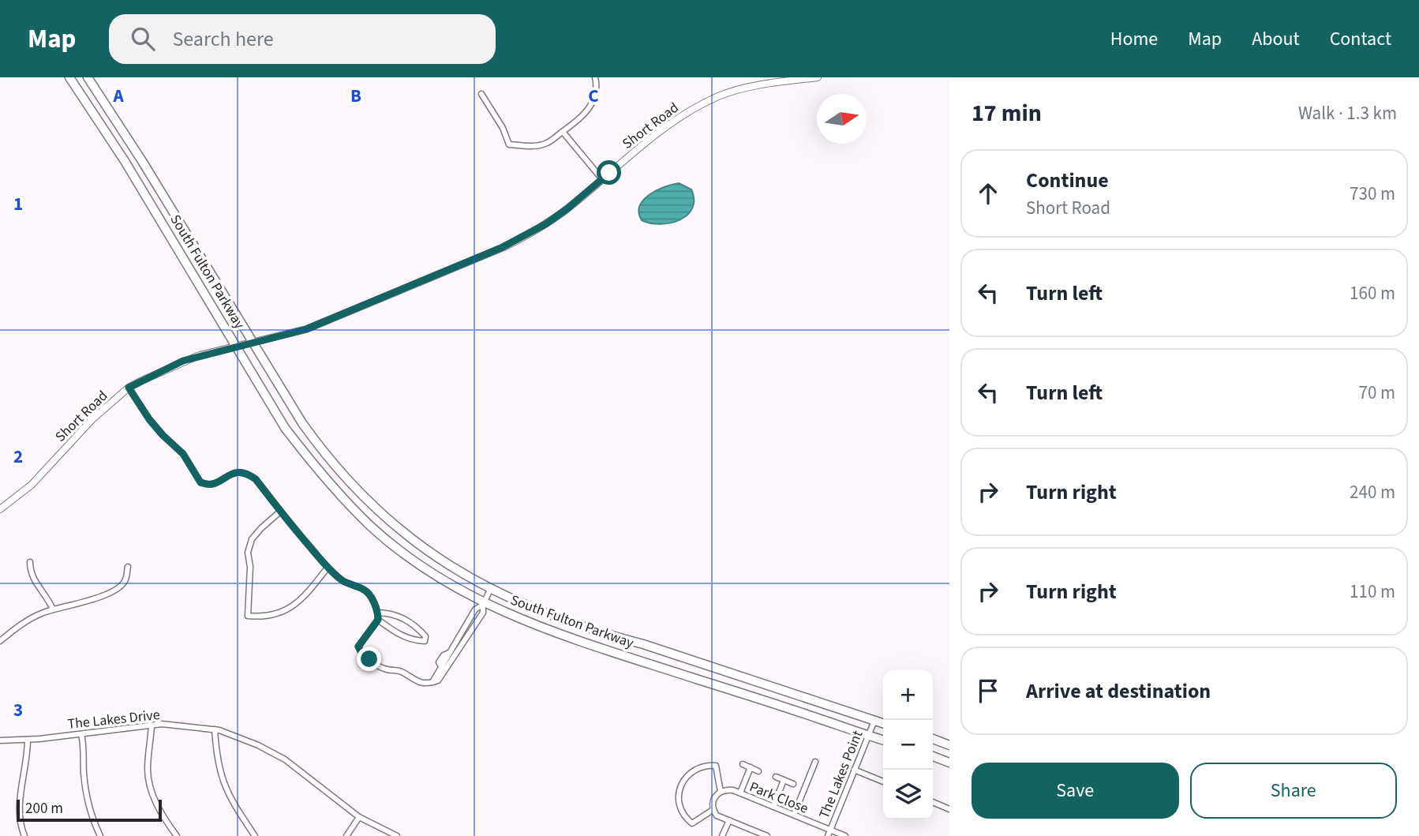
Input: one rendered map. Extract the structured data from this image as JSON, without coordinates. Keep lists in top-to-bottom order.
{
  "streets": {
    "highway": ["South Fulton Parkway"],
    "street": [
      "Short Road",
      "The Lakes Drive",
      "The Lakes Point",
      "Park Close"
    ]
  },
  "crossings": [
    ["Short Road", "South Fulton Parkway"],
    ["South Fulton Parkway", "The Lakes Point"],
    ["The Lakes Point", "Park Close"]
  ],
  "scale_bar": "200 m",
  "north": "right",
  "page": {
    "header": "Map",
    "search": "Search here",
    "nav": [
      "Home",
      "Map",
      "About",
      "Contact"
    ],
    "heading": ["17 min", "Walk · 1.3 km"],
    "list": [
      ["Continue", "Short Road", "730 m"],
      ["Turn left", "160 m"],
      ["Turn left", "70 m"],
      ["Turn right", "240 m"],
      ["Turn right", "110 m"],
      "Arrive at destination"
    ],
    "map_buttons": ["+", "−"],
    "buttons": ["Save", "Share"],
    "scale": "200 m"
  },
  "grid": {
    "columns": ["A", "B", "C"],
    "rows": ["1", "2", "3"]
  }
}
